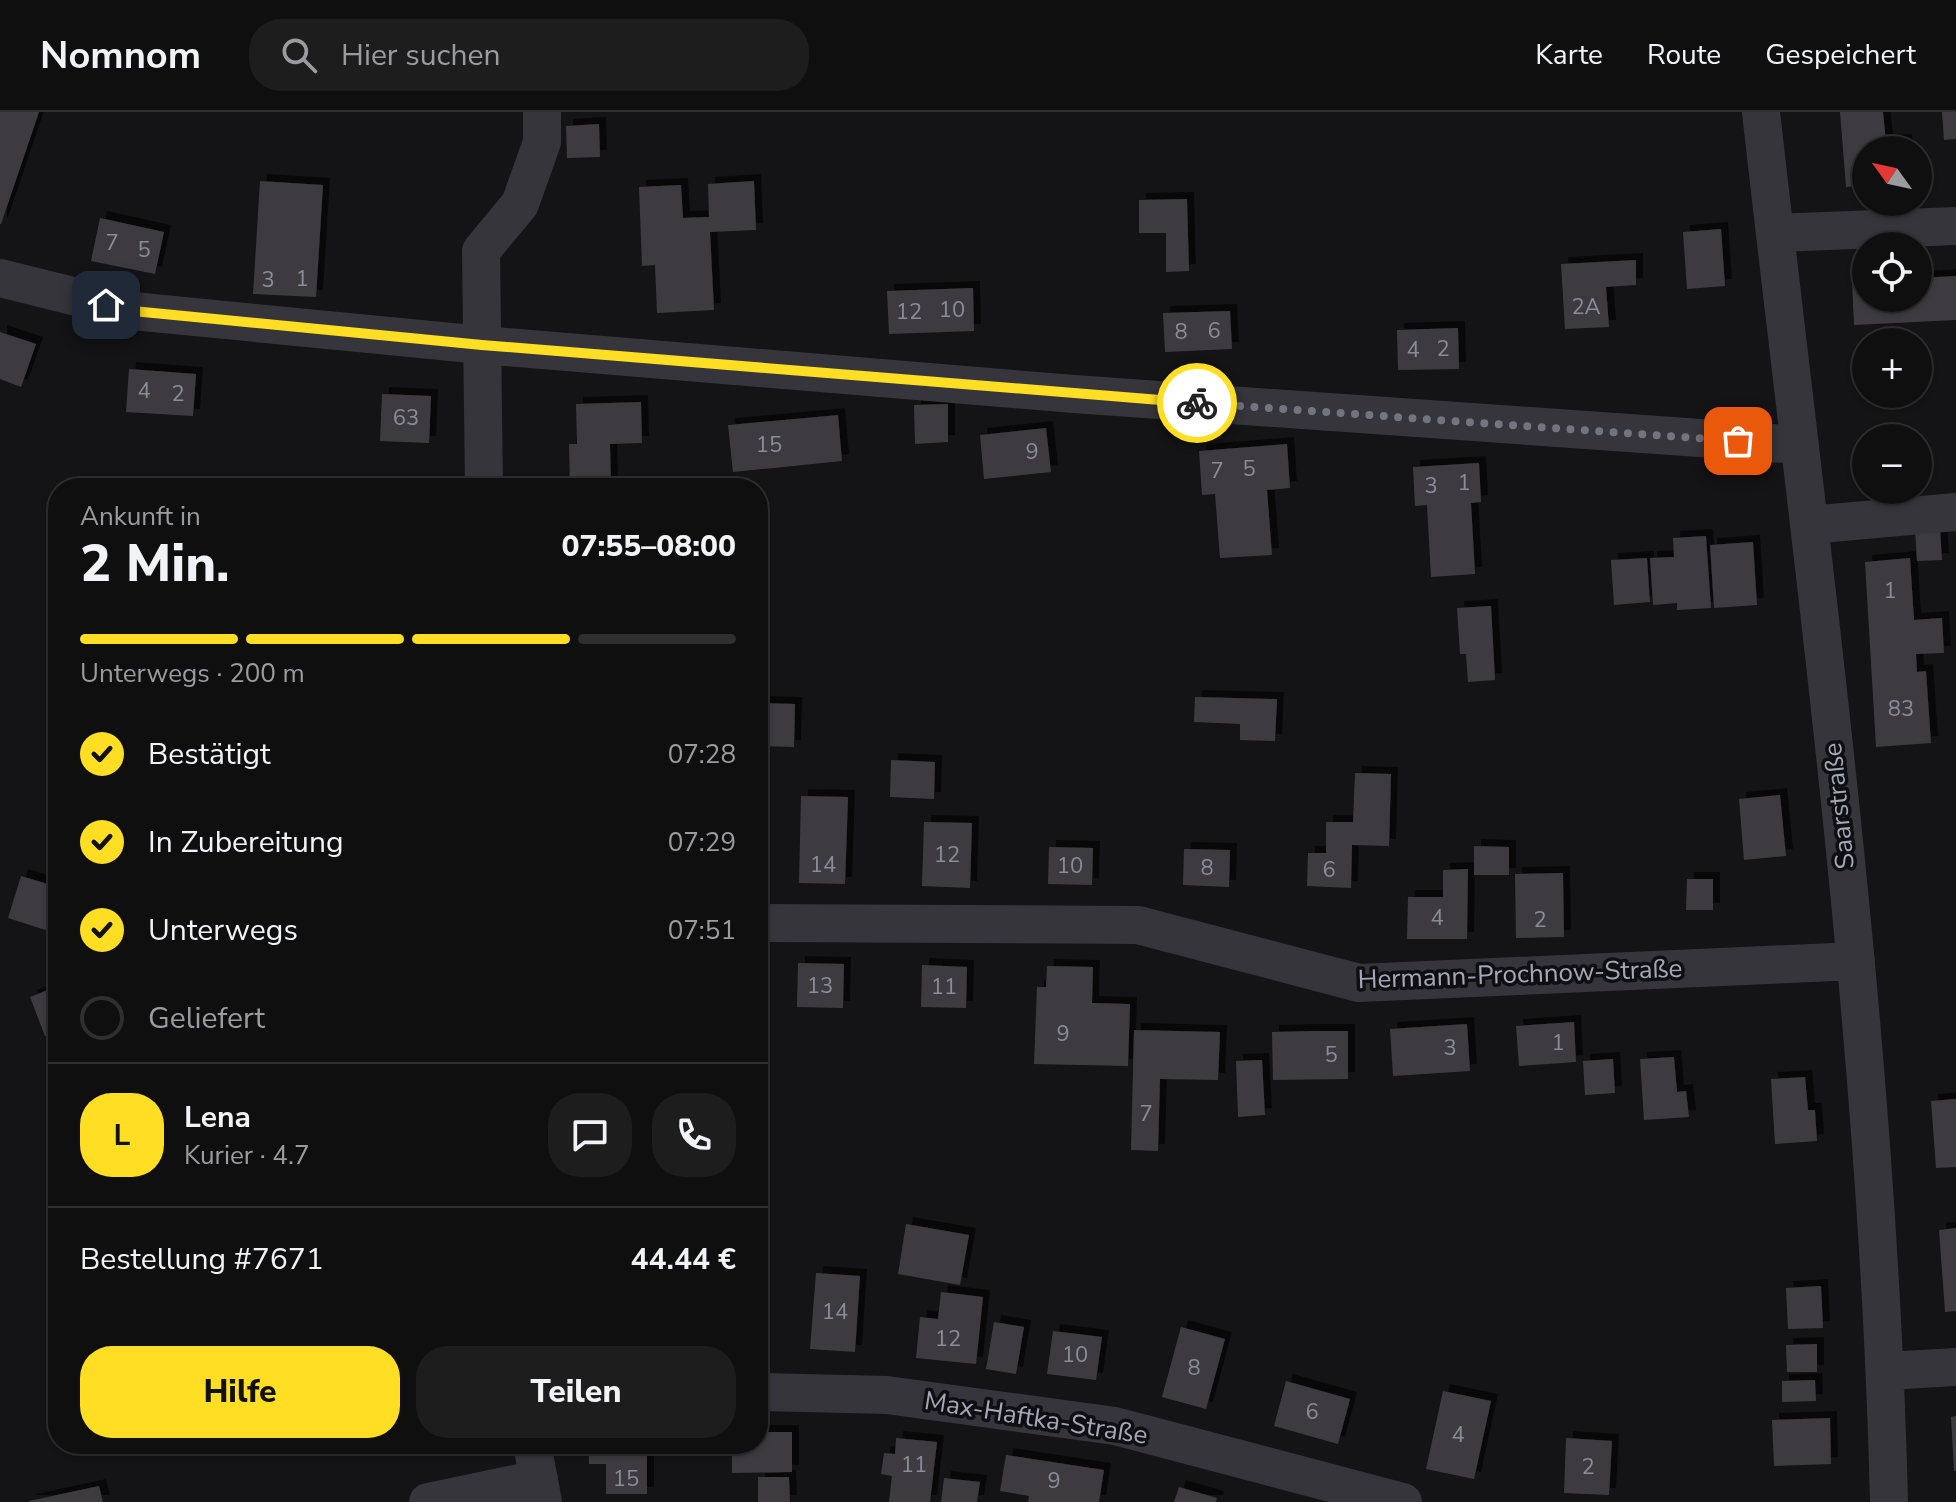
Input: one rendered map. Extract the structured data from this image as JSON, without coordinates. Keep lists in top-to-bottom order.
{
  "streets": {
    "street": ["Saarstraße", "Hermann-Prochnow-Straße", "Max-Haftka-Straße"]
  },
  "crossings": [
    ["Saarstraße", "Hermann-Prochnow-Straße"]
  ],
  "house_numbers": [
    "7",
    "5",
    "1",
    "3",
    "2A",
    "10",
    "12",
    "6",
    "8",
    "2",
    "4",
    "4",
    "2",
    "63",
    "15",
    "9",
    "5",
    "7",
    "1",
    "3",
    "1",
    "83",
    "12",
    "14",
    "10",
    "8",
    "6",
    "4",
    "2",
    "13",
    "11",
    "9",
    "1",
    "3",
    "5",
    "7",
    "14",
    "12",
    "10",
    "8",
    "6",
    "4",
    "11",
    "2",
    "15",
    "9"
  ],
  "north": "top left",
  "page": {
    "header": "Nomnom",
    "search": "Hier suchen",
    "nav": ["Karte", "Route", "Gespeichert"],
    "map_buttons": ["+", "−"],
    "heading": ["2 Min.", "Ankunft in", "07:55–08:00"],
    "panel": [
      "Lena",
      "Kurier · 4.7",
      "Bestellung #7671",
      "44.44 €"
    ],
    "bar": "Unterwegs · 200 m",
    "list": [
      ["Bestätigt", "07:28"],
      ["In Zubereitung", "07:29"],
      ["Unterwegs", "07:51"],
      "Geliefert"
    ],
    "round": "L",
    "buttons": ["Hilfe", "Teilen"]
  }
}
